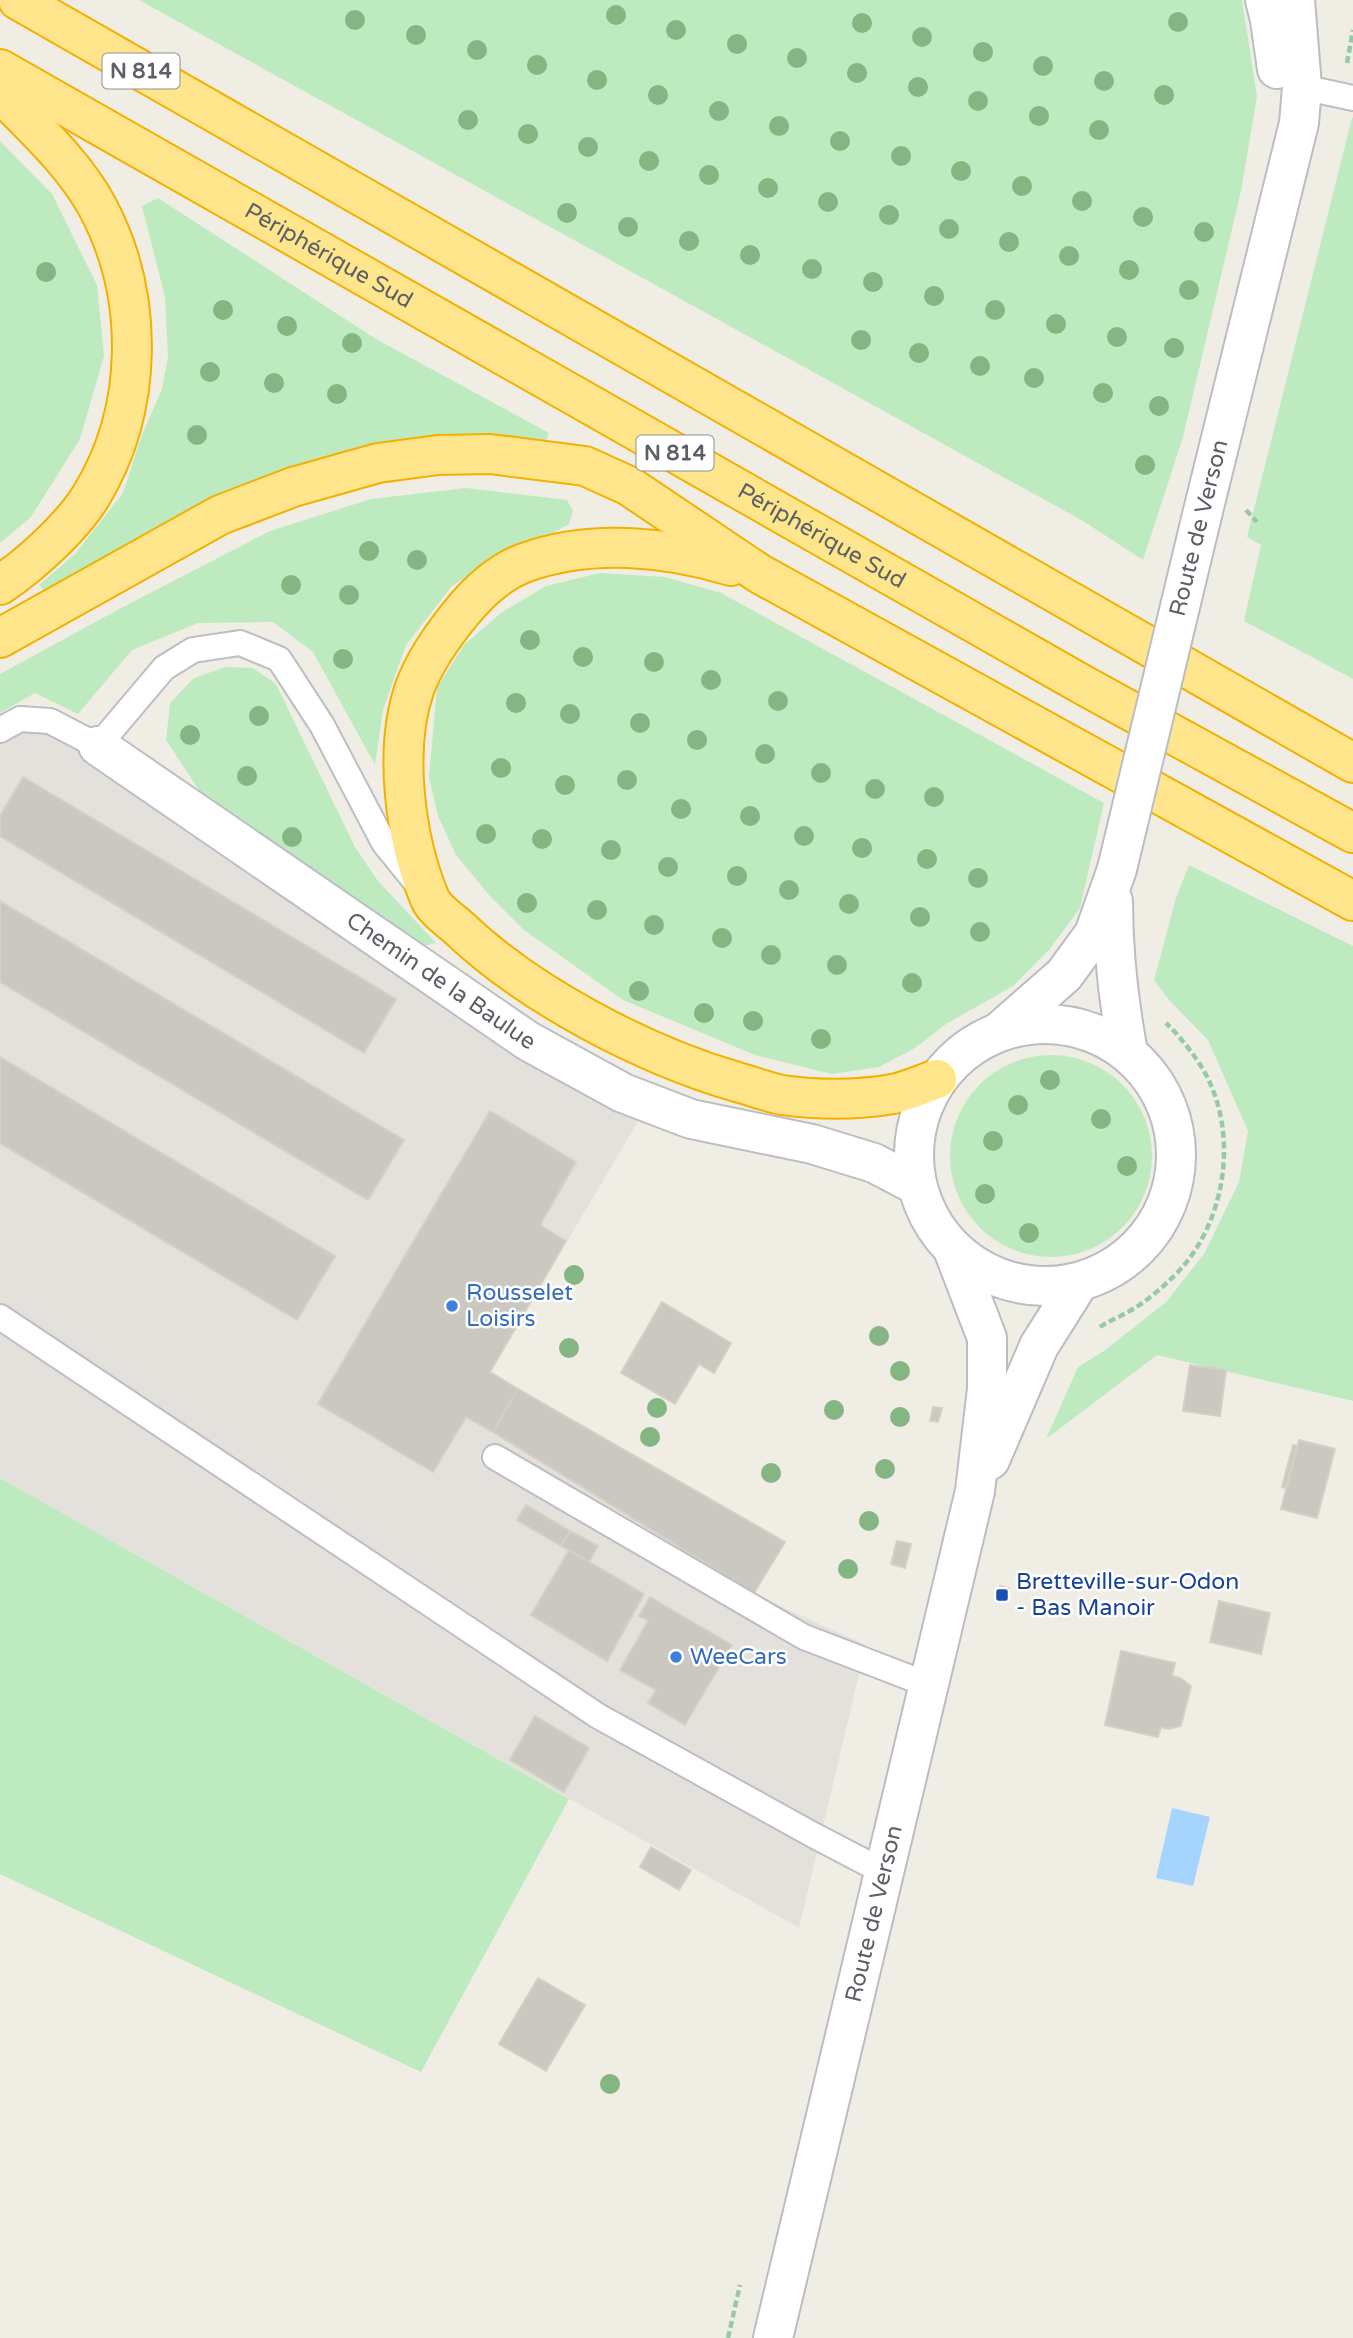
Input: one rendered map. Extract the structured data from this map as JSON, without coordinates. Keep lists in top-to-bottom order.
{
  "streets": {
    "highway": ["N 814", "Périphérique Sud"],
    "main road": ["Route de Verson", "Chemin de la Baulue"]
  },
  "places": {
    "other": ["Rousselet Loisirs", "WeeCars"],
    "transit": ["Bretteville-sur-Odon - Bas Manoir"]
  }
}
